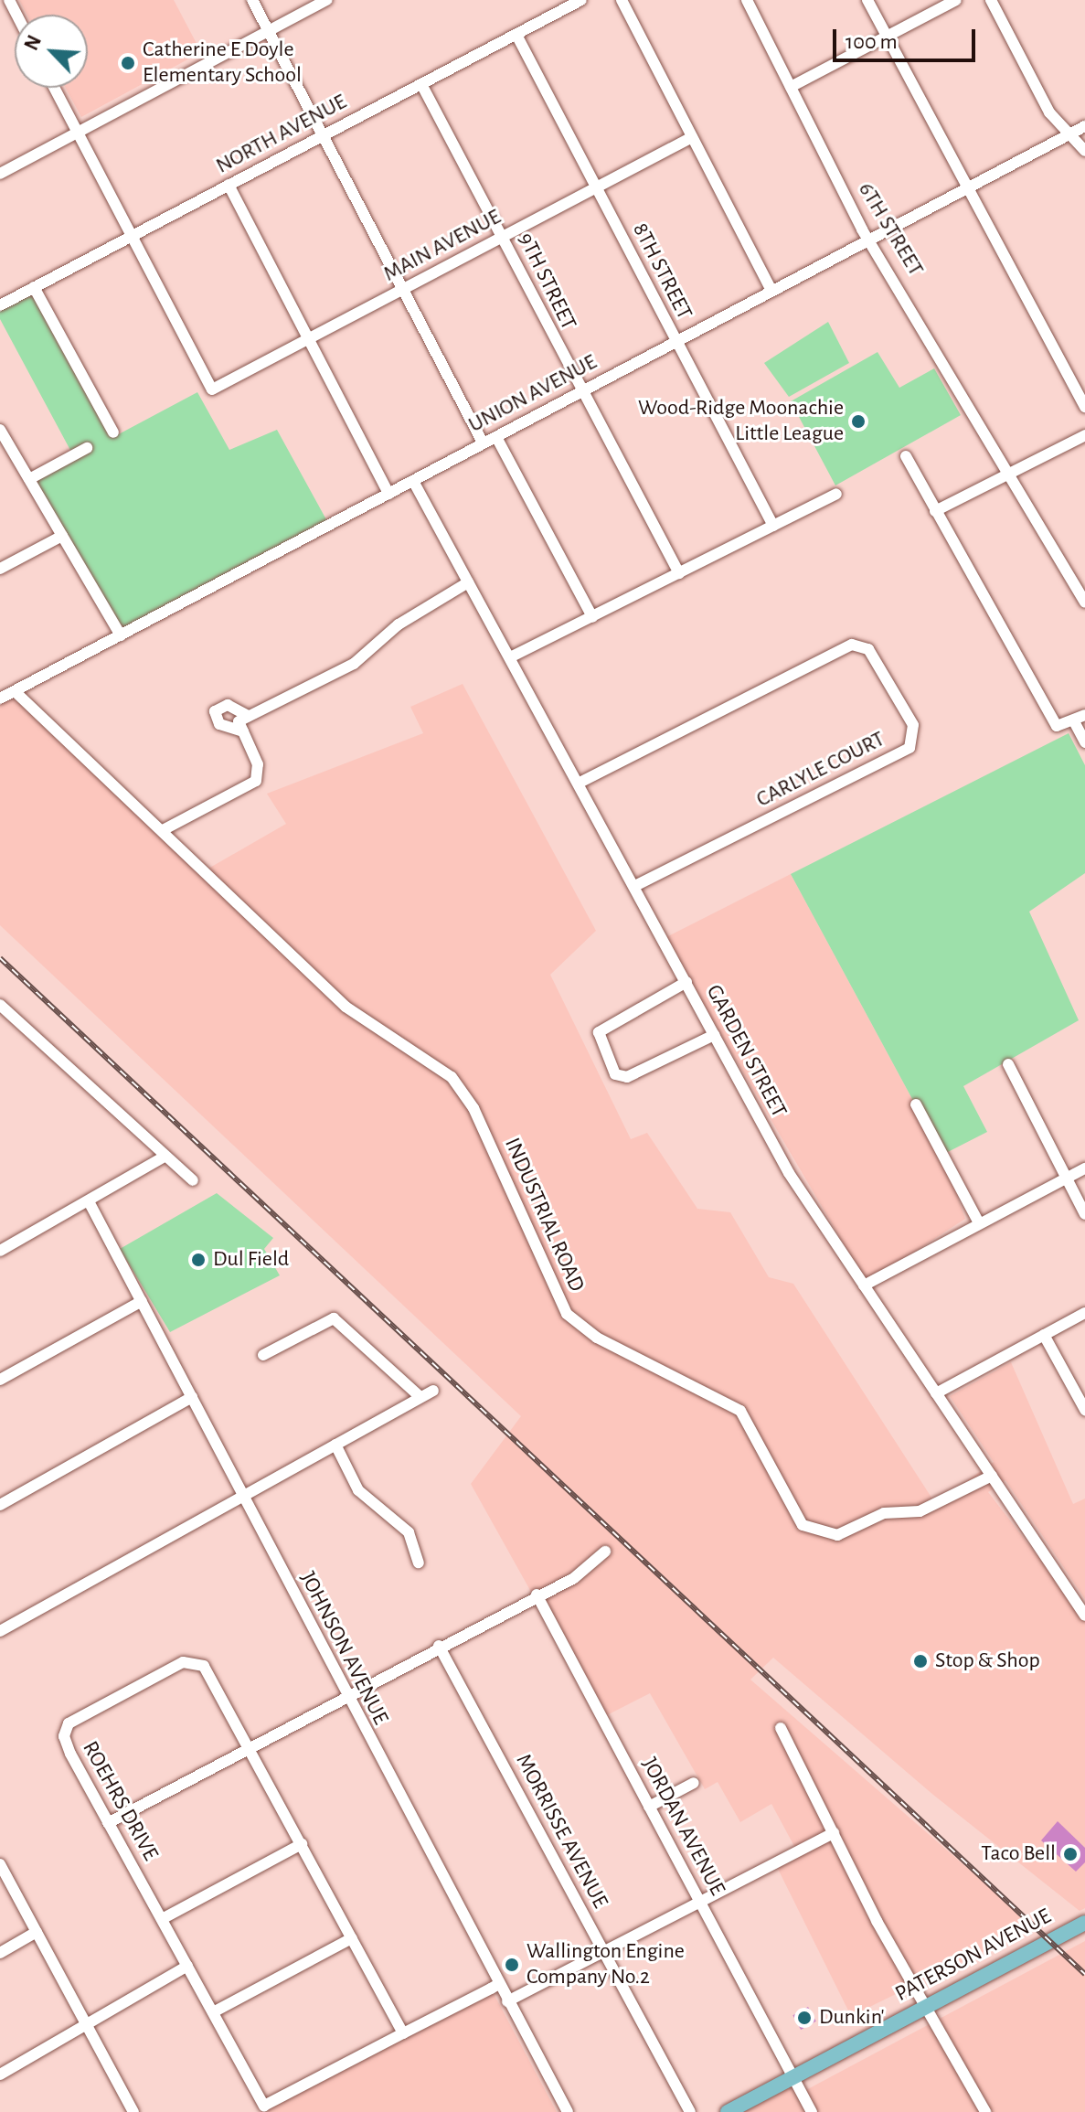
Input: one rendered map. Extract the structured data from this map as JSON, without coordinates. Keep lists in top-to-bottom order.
{
  "streets": {
    "main road": ["PATERSON AVENUE"],
    "street": [
      "NORTH AVENUE",
      "6TH STREET",
      "MAIN AVENUE",
      "8TH STREET",
      "9TH STREET",
      "UNION AVENUE",
      "CARLYLE COURT",
      "GARDEN STREET",
      "INDUSTRIAL ROAD",
      "JOHNSON AVENUE",
      "ROEHRS DRIVE",
      "JORDAN AVENUE",
      "MORRISSE AVENUE"
    ]
  },
  "crossings": [
    ["NORTH AVENUE", "MAIN AVENUE"],
    ["NORTH AVENUE", "8TH STREET"],
    ["NORTH AVENUE", "9TH STREET"],
    ["6TH STREET", "UNION AVENUE"],
    ["MAIN AVENUE", "8TH STREET"],
    ["MAIN AVENUE", "9TH STREET"],
    ["8TH STREET", "UNION AVENUE"],
    ["9TH STREET", "UNION AVENUE"],
    ["UNION AVENUE", "GARDEN STREET"],
    ["UNION AVENUE", "INDUSTRIAL ROAD"],
    ["CARLYLE COURT", "GARDEN STREET"],
    ["GARDEN STREET", "INDUSTRIAL ROAD"],
    ["JOHNSON AVENUE", "ROEHRS DRIVE"],
    ["JORDAN AVENUE", "PATERSON AVENUE"]
  ],
  "places": [
    "Catherine E Doyle Elementary School",
    "Wood-Ridge Moonachie Little League",
    "Dul Field",
    "Stop & Shop",
    "Taco Bell",
    "Wallington Engine Company No.2",
    "Dunkin'"
  ],
  "scale_bar": "100 m",
  "north": "top left"
}
